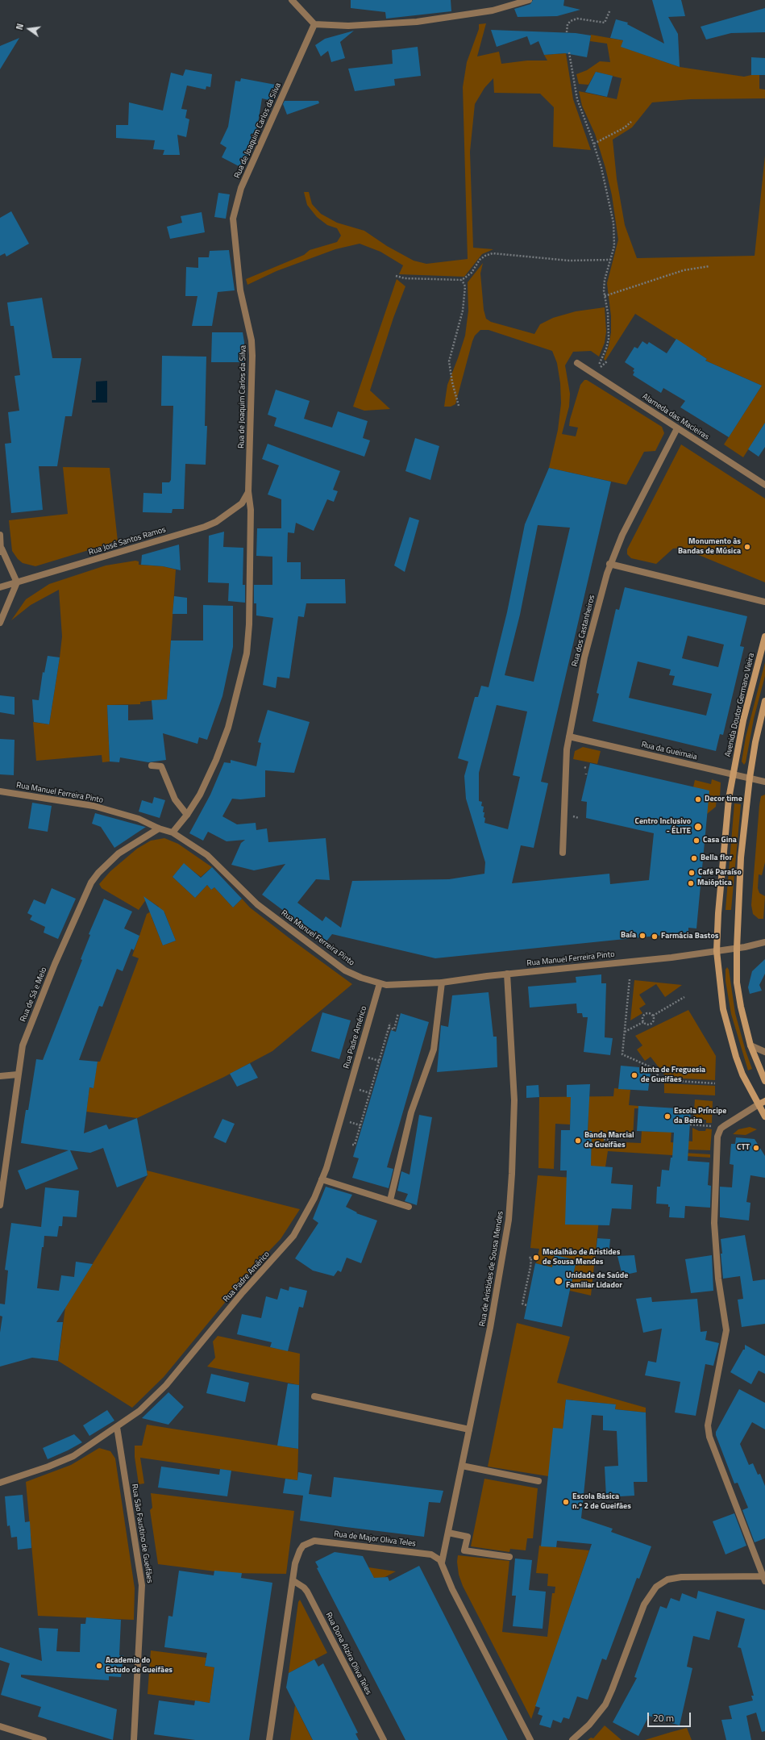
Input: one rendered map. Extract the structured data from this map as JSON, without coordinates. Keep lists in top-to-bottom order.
{
  "streets": {
    "main road": ["Avenida Doutor Germano Vieira"],
    "street": [
      "Rua de Joaquim Carlos da Silva",
      "Alameda das Macieiras",
      "Rua José Santos Ramos",
      "Rua dos Castanheiros",
      "Rua da Gueimaia",
      "Rua Manuel Ferreira Pinto",
      "Rua de Sá e Melo",
      "Rua Padre Américo",
      "Rua de Aristides de Sousa Mendes",
      "Rua São Faustino de Gueifães",
      "Rua de Major Oliva Teles",
      "Rua Dona Alzira Oliva Teles"
    ]
  },
  "crossings": [
    ["Rua de Joaquim Carlos da Silva", "Rua José Santos Ramos"],
    ["Rua de Joaquim Carlos da Silva", "Rua Manuel Ferreira Pinto"],
    ["Alameda das Macieiras", "Rua dos Castanheiros"],
    ["Rua dos Castanheiros", "Rua da Gueimaia"],
    ["Avenida Doutor Germano Vieira", "Rua da Gueimaia"],
    ["Avenida Doutor Germano Vieira", "Rua Manuel Ferreira Pinto"],
    ["Rua Manuel Ferreira Pinto", "Rua de Sá e Melo"],
    ["Rua Manuel Ferreira Pinto", "Rua Padre Américo"],
    ["Rua Manuel Ferreira Pinto", "Rua de Aristides de Sousa Mendes"],
    ["Rua Padre Américo", "Rua São Faustino de Gueifães"],
    ["Rua de Aristides de Sousa Mendes", "Rua de Major Oliva Teles"],
    ["Rua de Major Oliva Teles", "Rua Dona Alzira Oliva Teles"]
  ],
  "places": [
    "Monumento às Bandas de Música",
    "Decor time",
    "Centro Inclusivo - ÉLITE",
    "Casa Gina",
    "Bella flor",
    "Café Paraíso",
    "Maióptica",
    "Baía",
    "Farmácia Bastos",
    "Junta de Freguesia de Gueifães",
    "Escola Príncipe da Beira",
    "Banda Marcial de Gueifães",
    "CTT",
    "Medalhão de Aristides de Sousa Mendes",
    "Unidade de Saúde Familiar Lidador",
    "Escola Básica n.º 2 de Gueifães",
    "Academia do Estudo de Gueifães"
  ],
  "scale_bar": "20 m",
  "north": "left"
}
